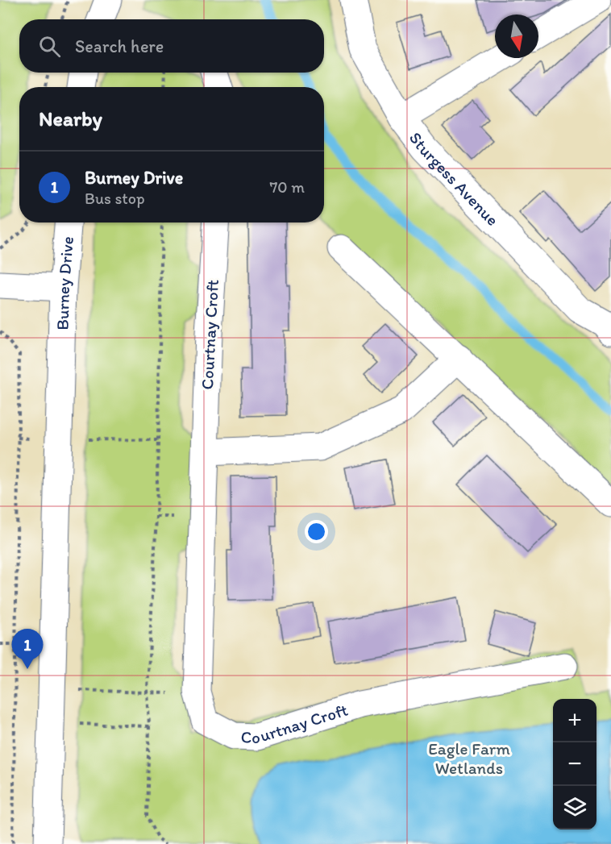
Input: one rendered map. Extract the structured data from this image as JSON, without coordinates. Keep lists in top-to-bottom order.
{
  "streets": {
    "street": ["Sturgess Avenue", "Burney Drive", "Courtnay Croft"]
  },
  "parks": ["Eagle Farm Wetlands"],
  "north": "bottom",
  "page": {
    "search": "Search here",
    "heading": "Nearby",
    "list": [
      {
        "mark": "1",
        "name": "Burney Drive",
        "note": "Bus stop",
        "value": "70 m"
      }
    ],
    "pins": "1",
    "map_buttons": ["+", "−"]
  }
}
